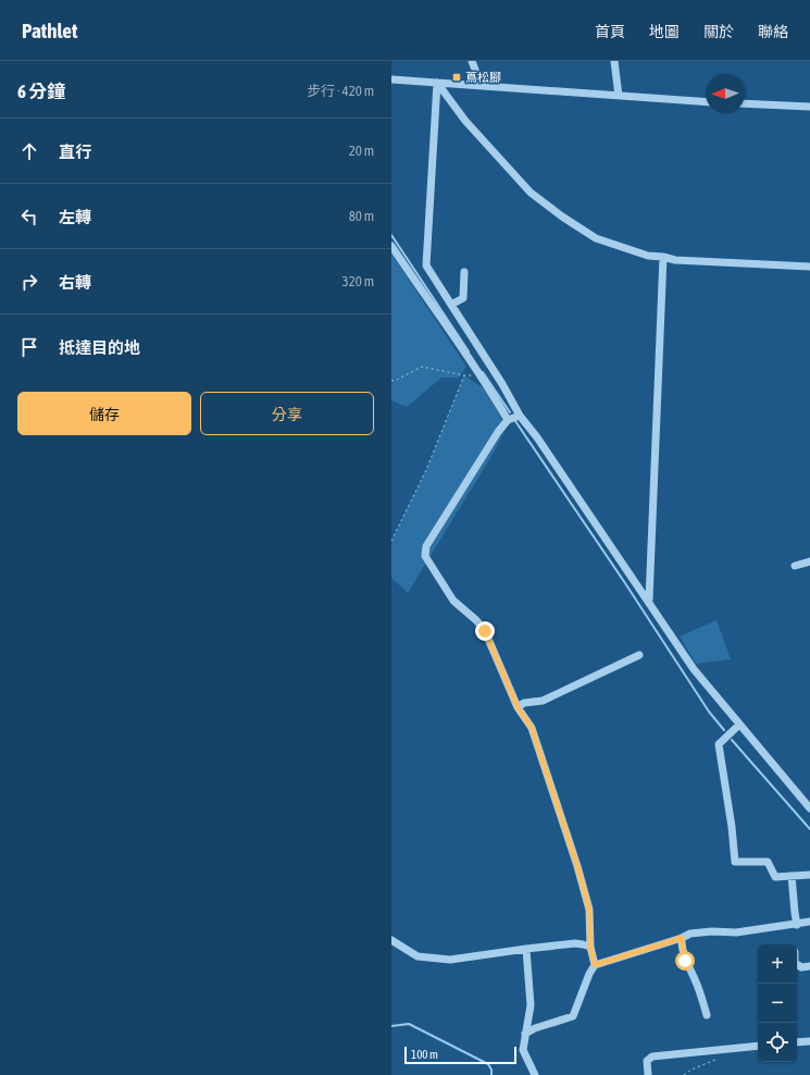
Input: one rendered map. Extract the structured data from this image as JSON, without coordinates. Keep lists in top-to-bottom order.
{
  "places": {
    "transit": ["蔦松腳"]
  },
  "scale_bar": "100 m",
  "north": "left",
  "page": {
    "header": "Pathlet",
    "nav": [
      "首頁",
      "地圖",
      "關於",
      "聯絡"
    ],
    "heading": ["6 分鐘", "步行 · 420 m"],
    "list": [
      ["直行", "20 m"],
      ["左轉", "80 m"],
      ["右轉", "320 m"],
      "抵達目的地"
    ],
    "buttons": ["儲存", "分享"],
    "map_buttons": ["+", "−"],
    "scale": "100 m"
  }
}
